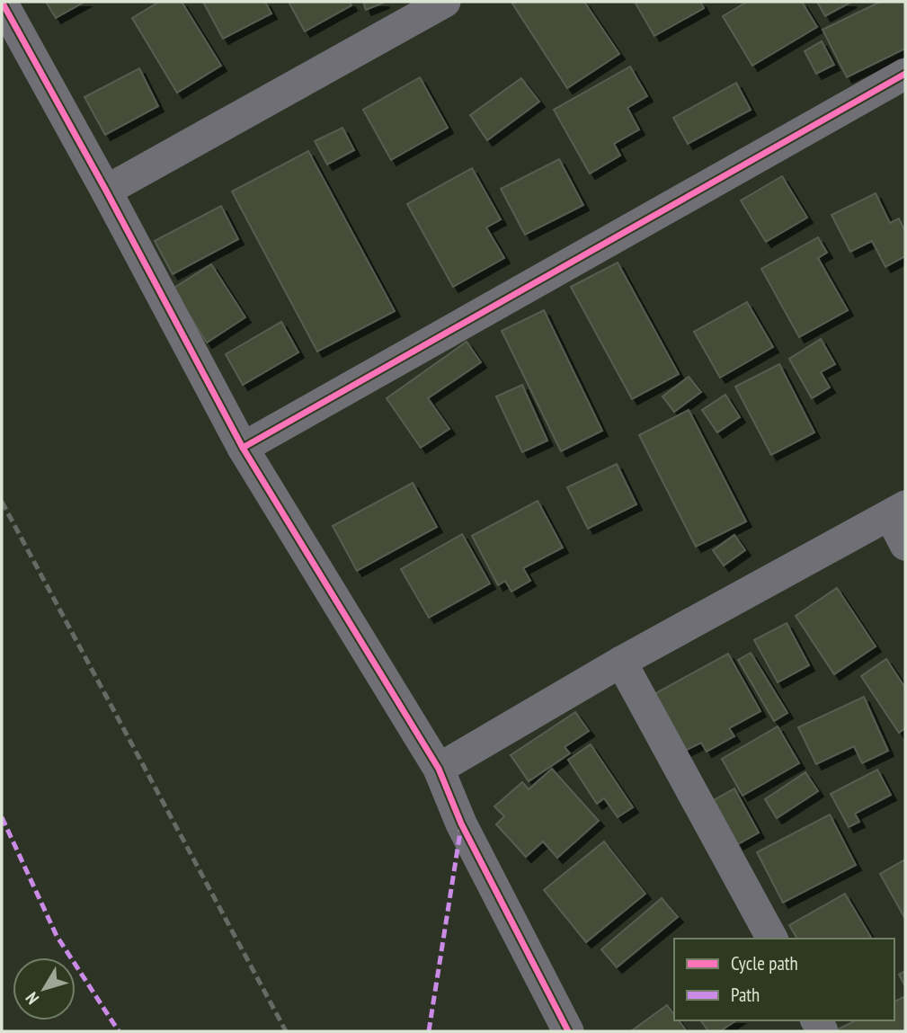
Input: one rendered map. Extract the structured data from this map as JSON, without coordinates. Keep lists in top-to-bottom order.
{
  "legend": ["Cycle path", "Path"],
  "north": "bottom left"
}
